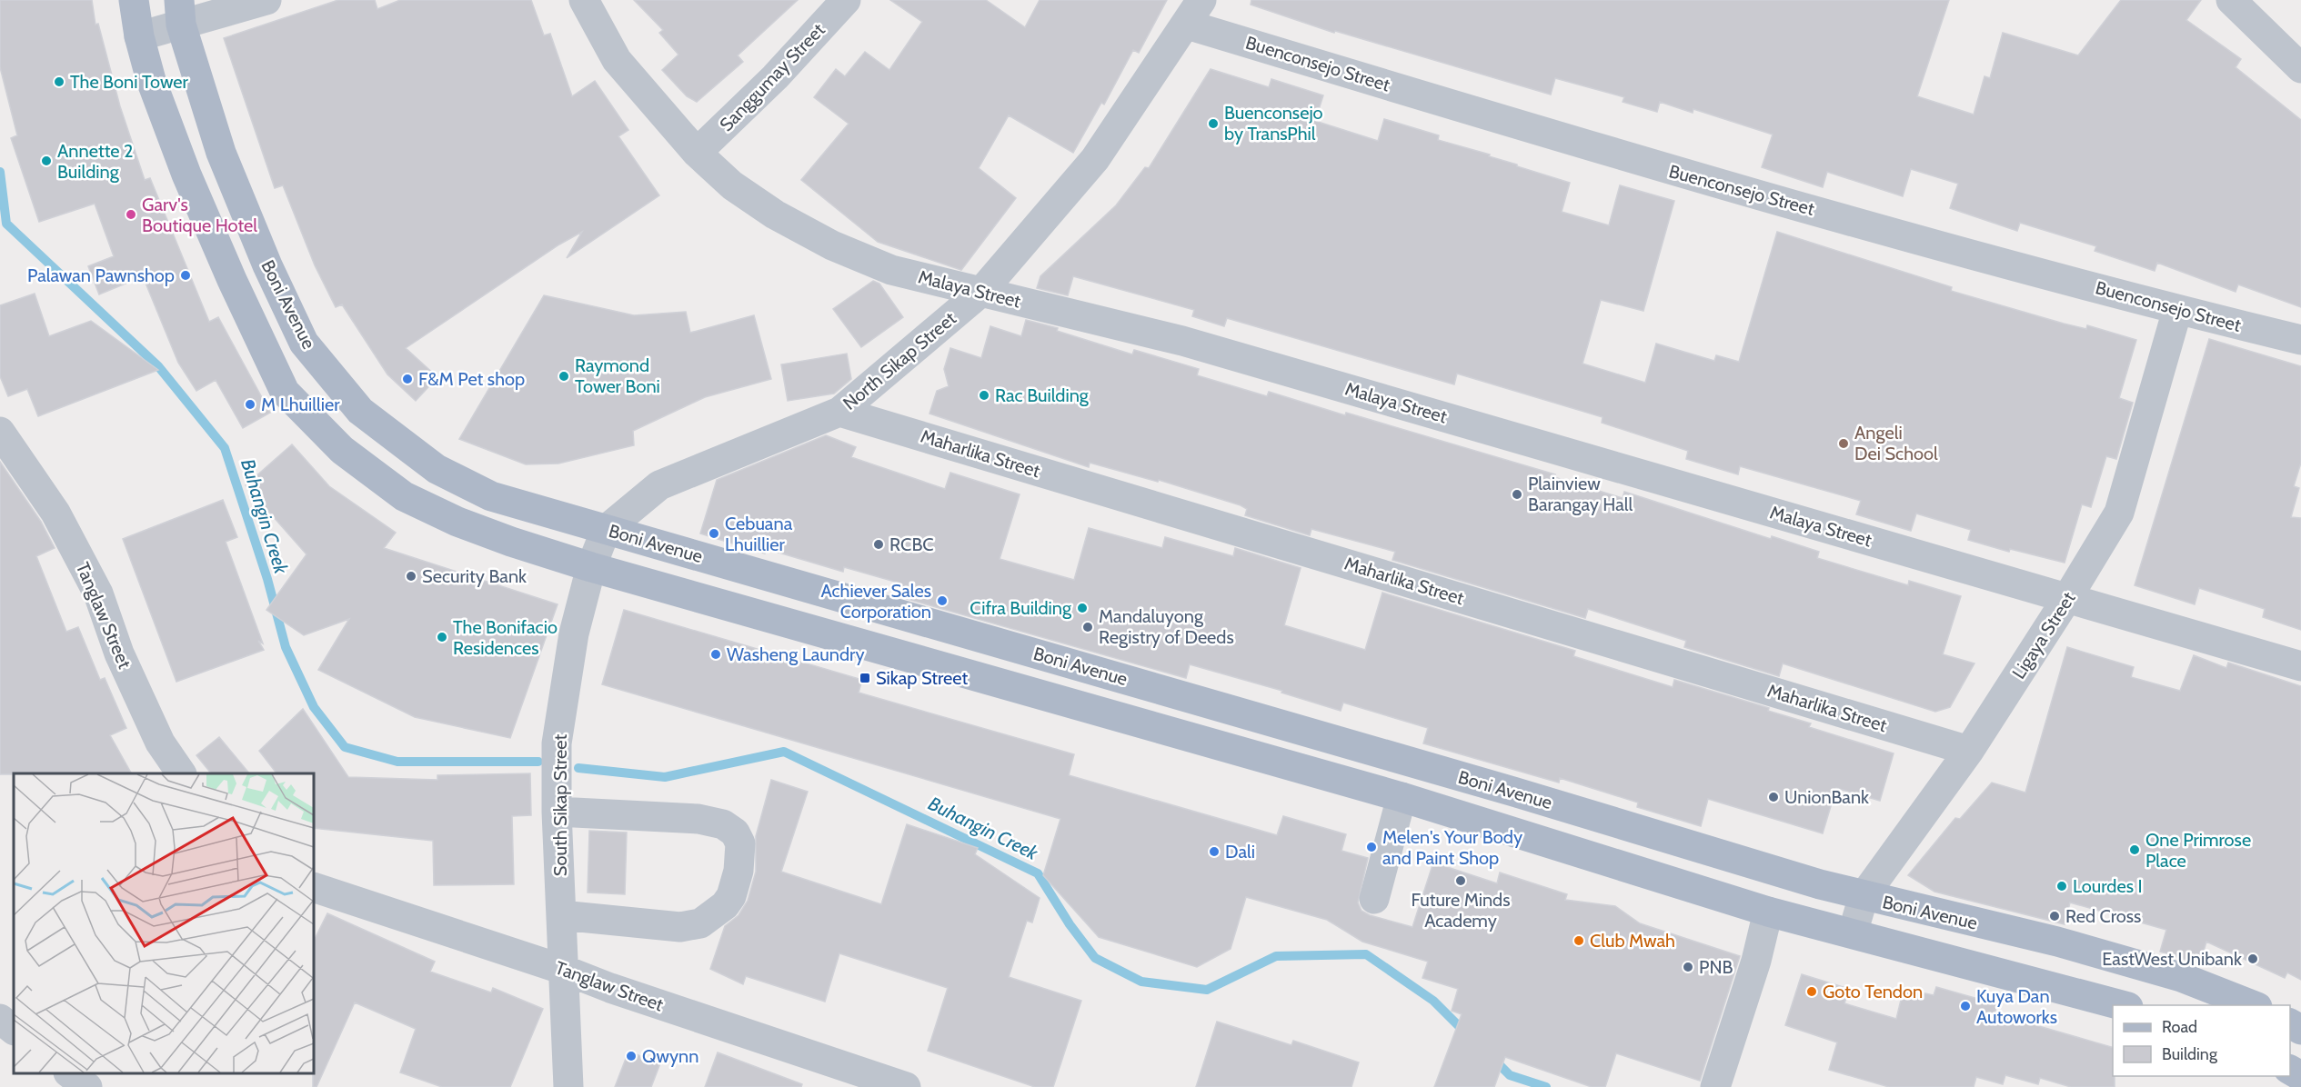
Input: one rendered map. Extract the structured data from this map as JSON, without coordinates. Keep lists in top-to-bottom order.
{
  "streets": {
    "main road": ["Boni Avenue"],
    "street": [
      "Buenconsejo Street",
      "Sanggumay Street",
      "Malaya Street",
      "North Sikap Street",
      "Maharlika Street",
      "Tanglaw Street",
      "Ligaya Street",
      "South Sikap Street"
    ]
  },
  "crossings": [
    ["Buenconsejo Street", "North Sikap Street"],
    ["Buenconsejo Street", "Ligaya Street"],
    ["Sanggumay Street", "Malaya Street"],
    ["Malaya Street", "North Sikap Street"],
    ["Malaya Street", "Ligaya Street"],
    ["Boni Avenue", "North Sikap Street"],
    ["Boni Avenue", "Ligaya Street"],
    ["Boni Avenue", "South Sikap Street"],
    ["North Sikap Street", "Maharlika Street"],
    ["North Sikap Street", "South Sikap Street"],
    ["Maharlika Street", "Ligaya Street"],
    ["Tanglaw Street", "South Sikap Street"]
  ],
  "water": ["Buhangin Creek"],
  "places": {
    "other": [
      "The Boni Tower",
      "Buenconsejo by TransPhil",
      "Annette 2 Building",
      "Garv's Boutique Hotel",
      "Palawan Pawnshop",
      "Raymond Tower Boni",
      "F&M Pet shop",
      "Rac Building",
      "M Lhuillier",
      "Angeli Dei School",
      "Plainview Barangay Hall",
      "Cebuana Lhuillier",
      "RCBC",
      "Security Bank",
      "Achiever Sales Corporation",
      "Cifra Building",
      "Mandaluyong Registry of Deeds",
      "The Bonifacio Residences",
      "Washeng Laundry",
      "UnionBank",
      "Melen's Your Body and Paint Shop",
      "One Primrose Place",
      "Dali",
      "Future Minds Academy",
      "Lourdes I",
      "Red Cross",
      "Club Mwah",
      "EastWest Unibank",
      "PNB",
      "Goto Tendon",
      "Kuya Dan Autoworks",
      "Qwynn"
    ],
    "transit": ["Sikap Street"]
  },
  "legend": ["Road", "Building"]
}
